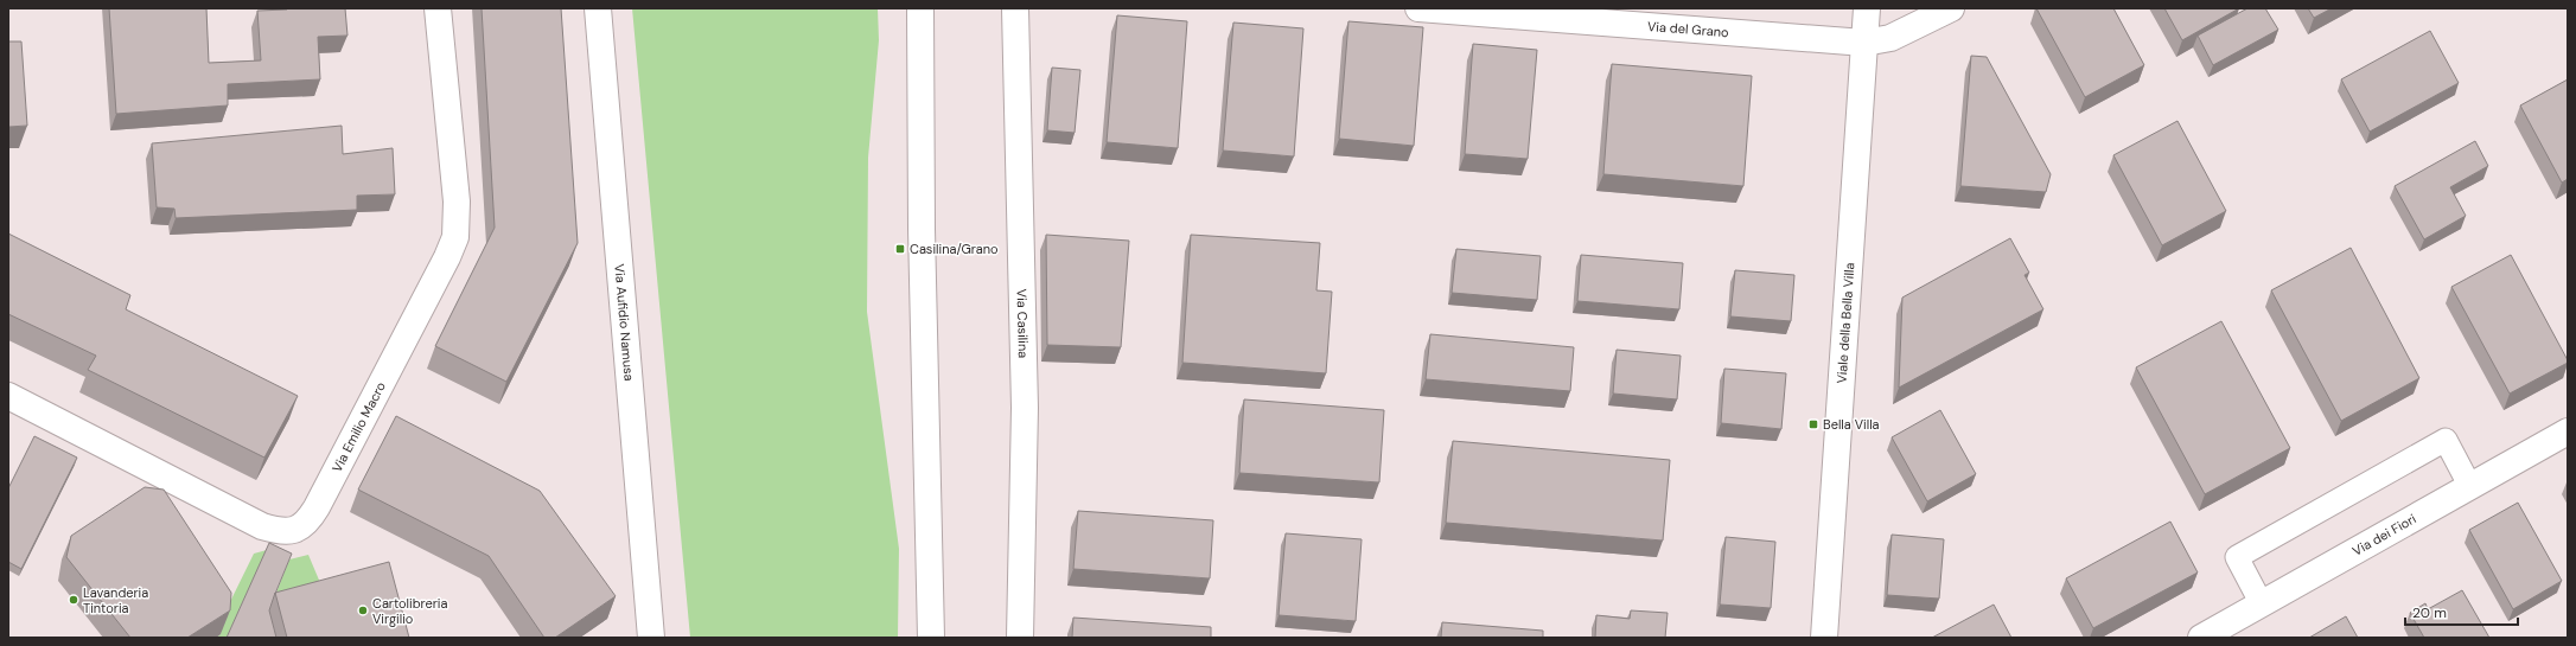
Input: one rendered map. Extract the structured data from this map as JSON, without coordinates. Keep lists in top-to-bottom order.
{
  "streets": {
    "street": [
      "Via del Grano",
      "Via Aufidio Namusa",
      "Via Casilina",
      "Viale della Bella Villa",
      "Via Emilio Macro",
      "Via dei Fiori"
    ]
  },
  "crossings": [
    ["Via del Grano", "Viale della Bella Villa"]
  ],
  "places": {
    "transit": ["Casilina/Grano", "Bella Villa"],
    "other": ["Lavanderia Tintoria", "Cartolibreria Virgilio"]
  },
  "scale_bar": "20 m"
}
